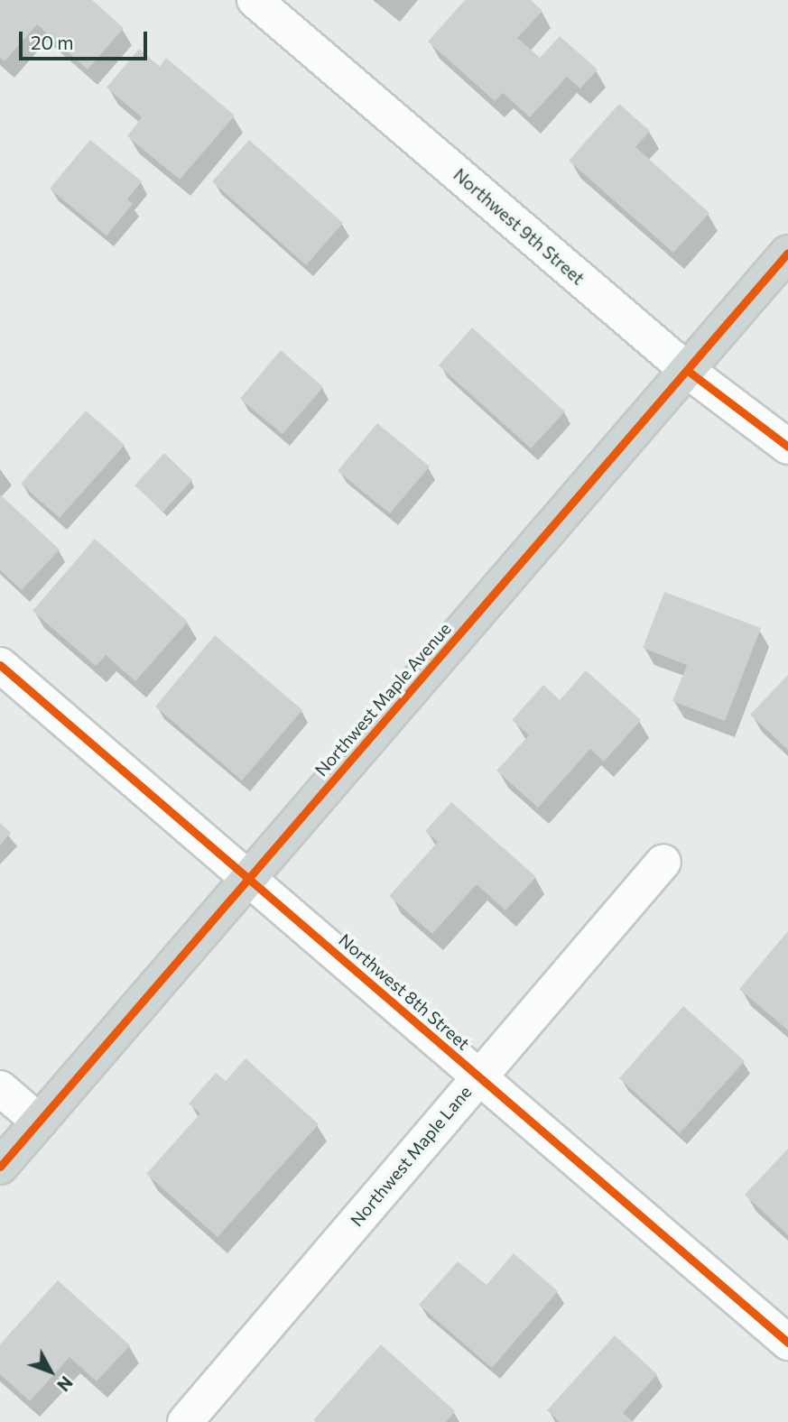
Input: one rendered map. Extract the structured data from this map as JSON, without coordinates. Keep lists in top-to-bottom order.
{
  "streets": {
    "main road": ["Northwest Maple Avenue"],
    "street": ["Northwest 9th Street", "Northwest 8th Street", "Northwest Maple Lane"]
  },
  "crossings": [
    ["Northwest 9th Street", "Northwest Maple Avenue"],
    ["Northwest Maple Avenue", "Northwest 8th Street"],
    ["Northwest 8th Street", "Northwest Maple Lane"]
  ],
  "scale_bar": "20 m",
  "north": "bottom right"
}
